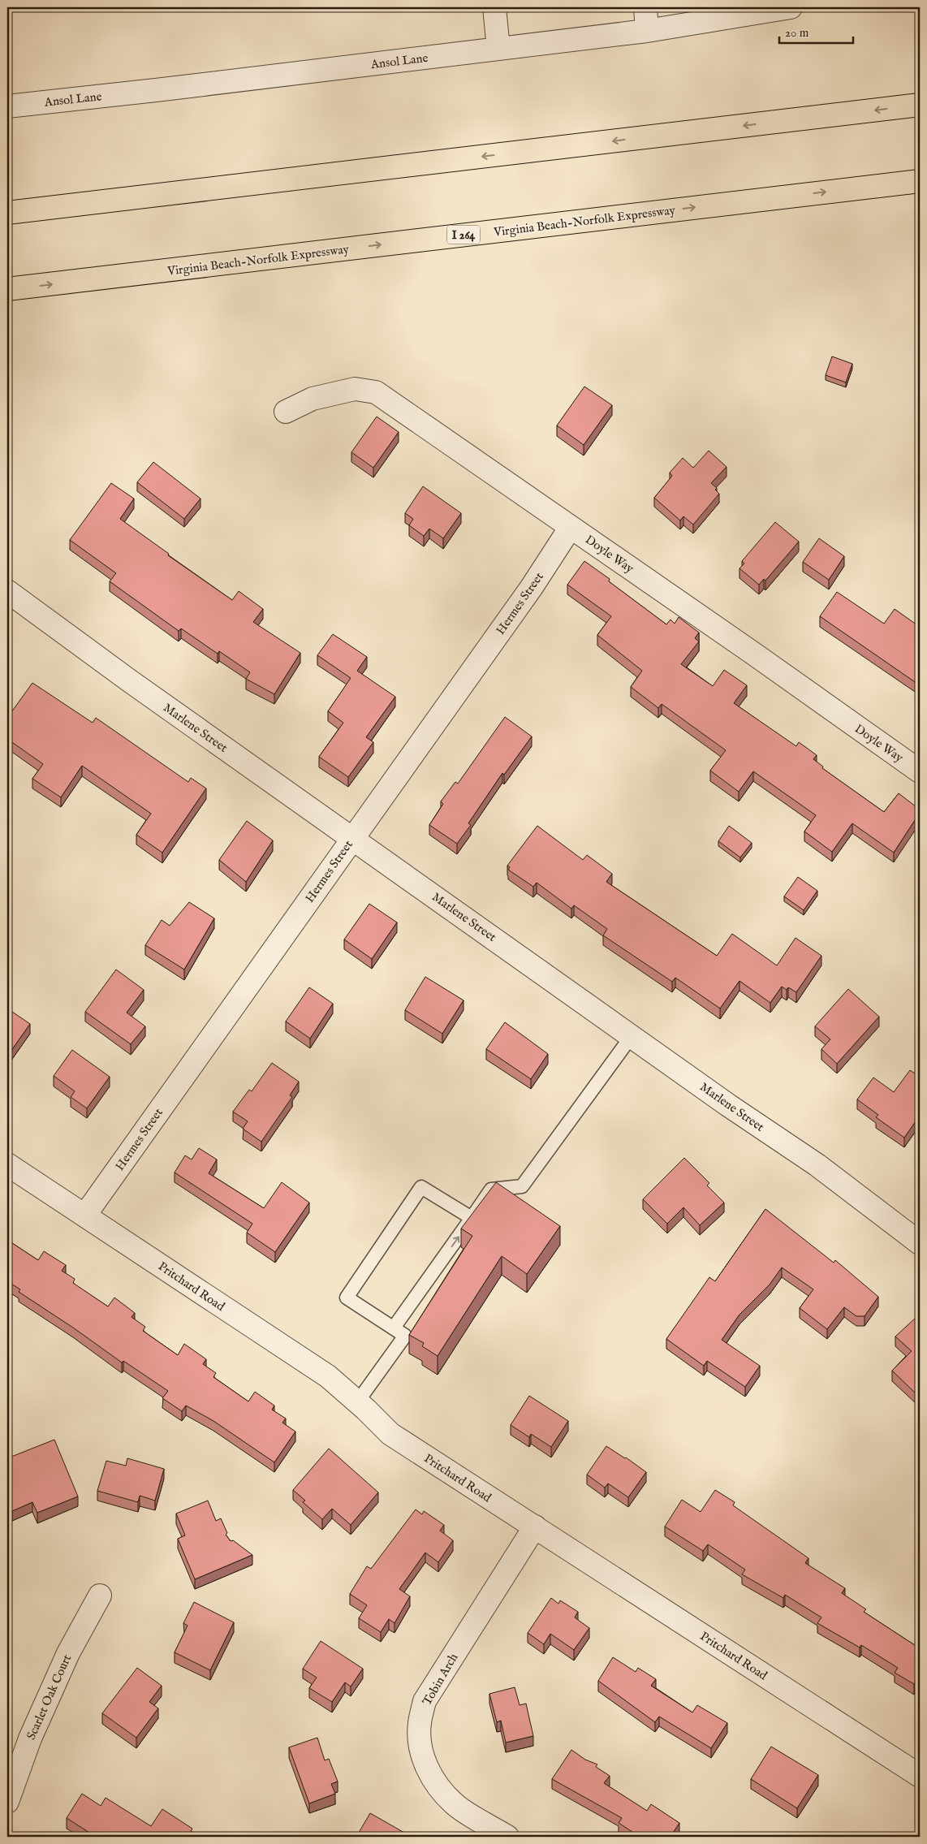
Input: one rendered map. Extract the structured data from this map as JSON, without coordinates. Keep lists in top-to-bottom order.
{
  "streets": {
    "highway": ["Virginia Beach-Norfolk Expressway", "I 264"],
    "street": [
      "Ansol Lane",
      "Doyle Way",
      "Hermes Street",
      "Marlene Street",
      "Pritchard Road",
      "Tobin Arch",
      "Scarlet Oak Court"
    ]
  },
  "crossings": [
    ["Doyle Way", "Hermes Street"],
    ["Hermes Street", "Marlene Street"],
    ["Hermes Street", "Pritchard Road"],
    ["Pritchard Road", "Tobin Arch"]
  ],
  "scale_bar": "20 m"
}
